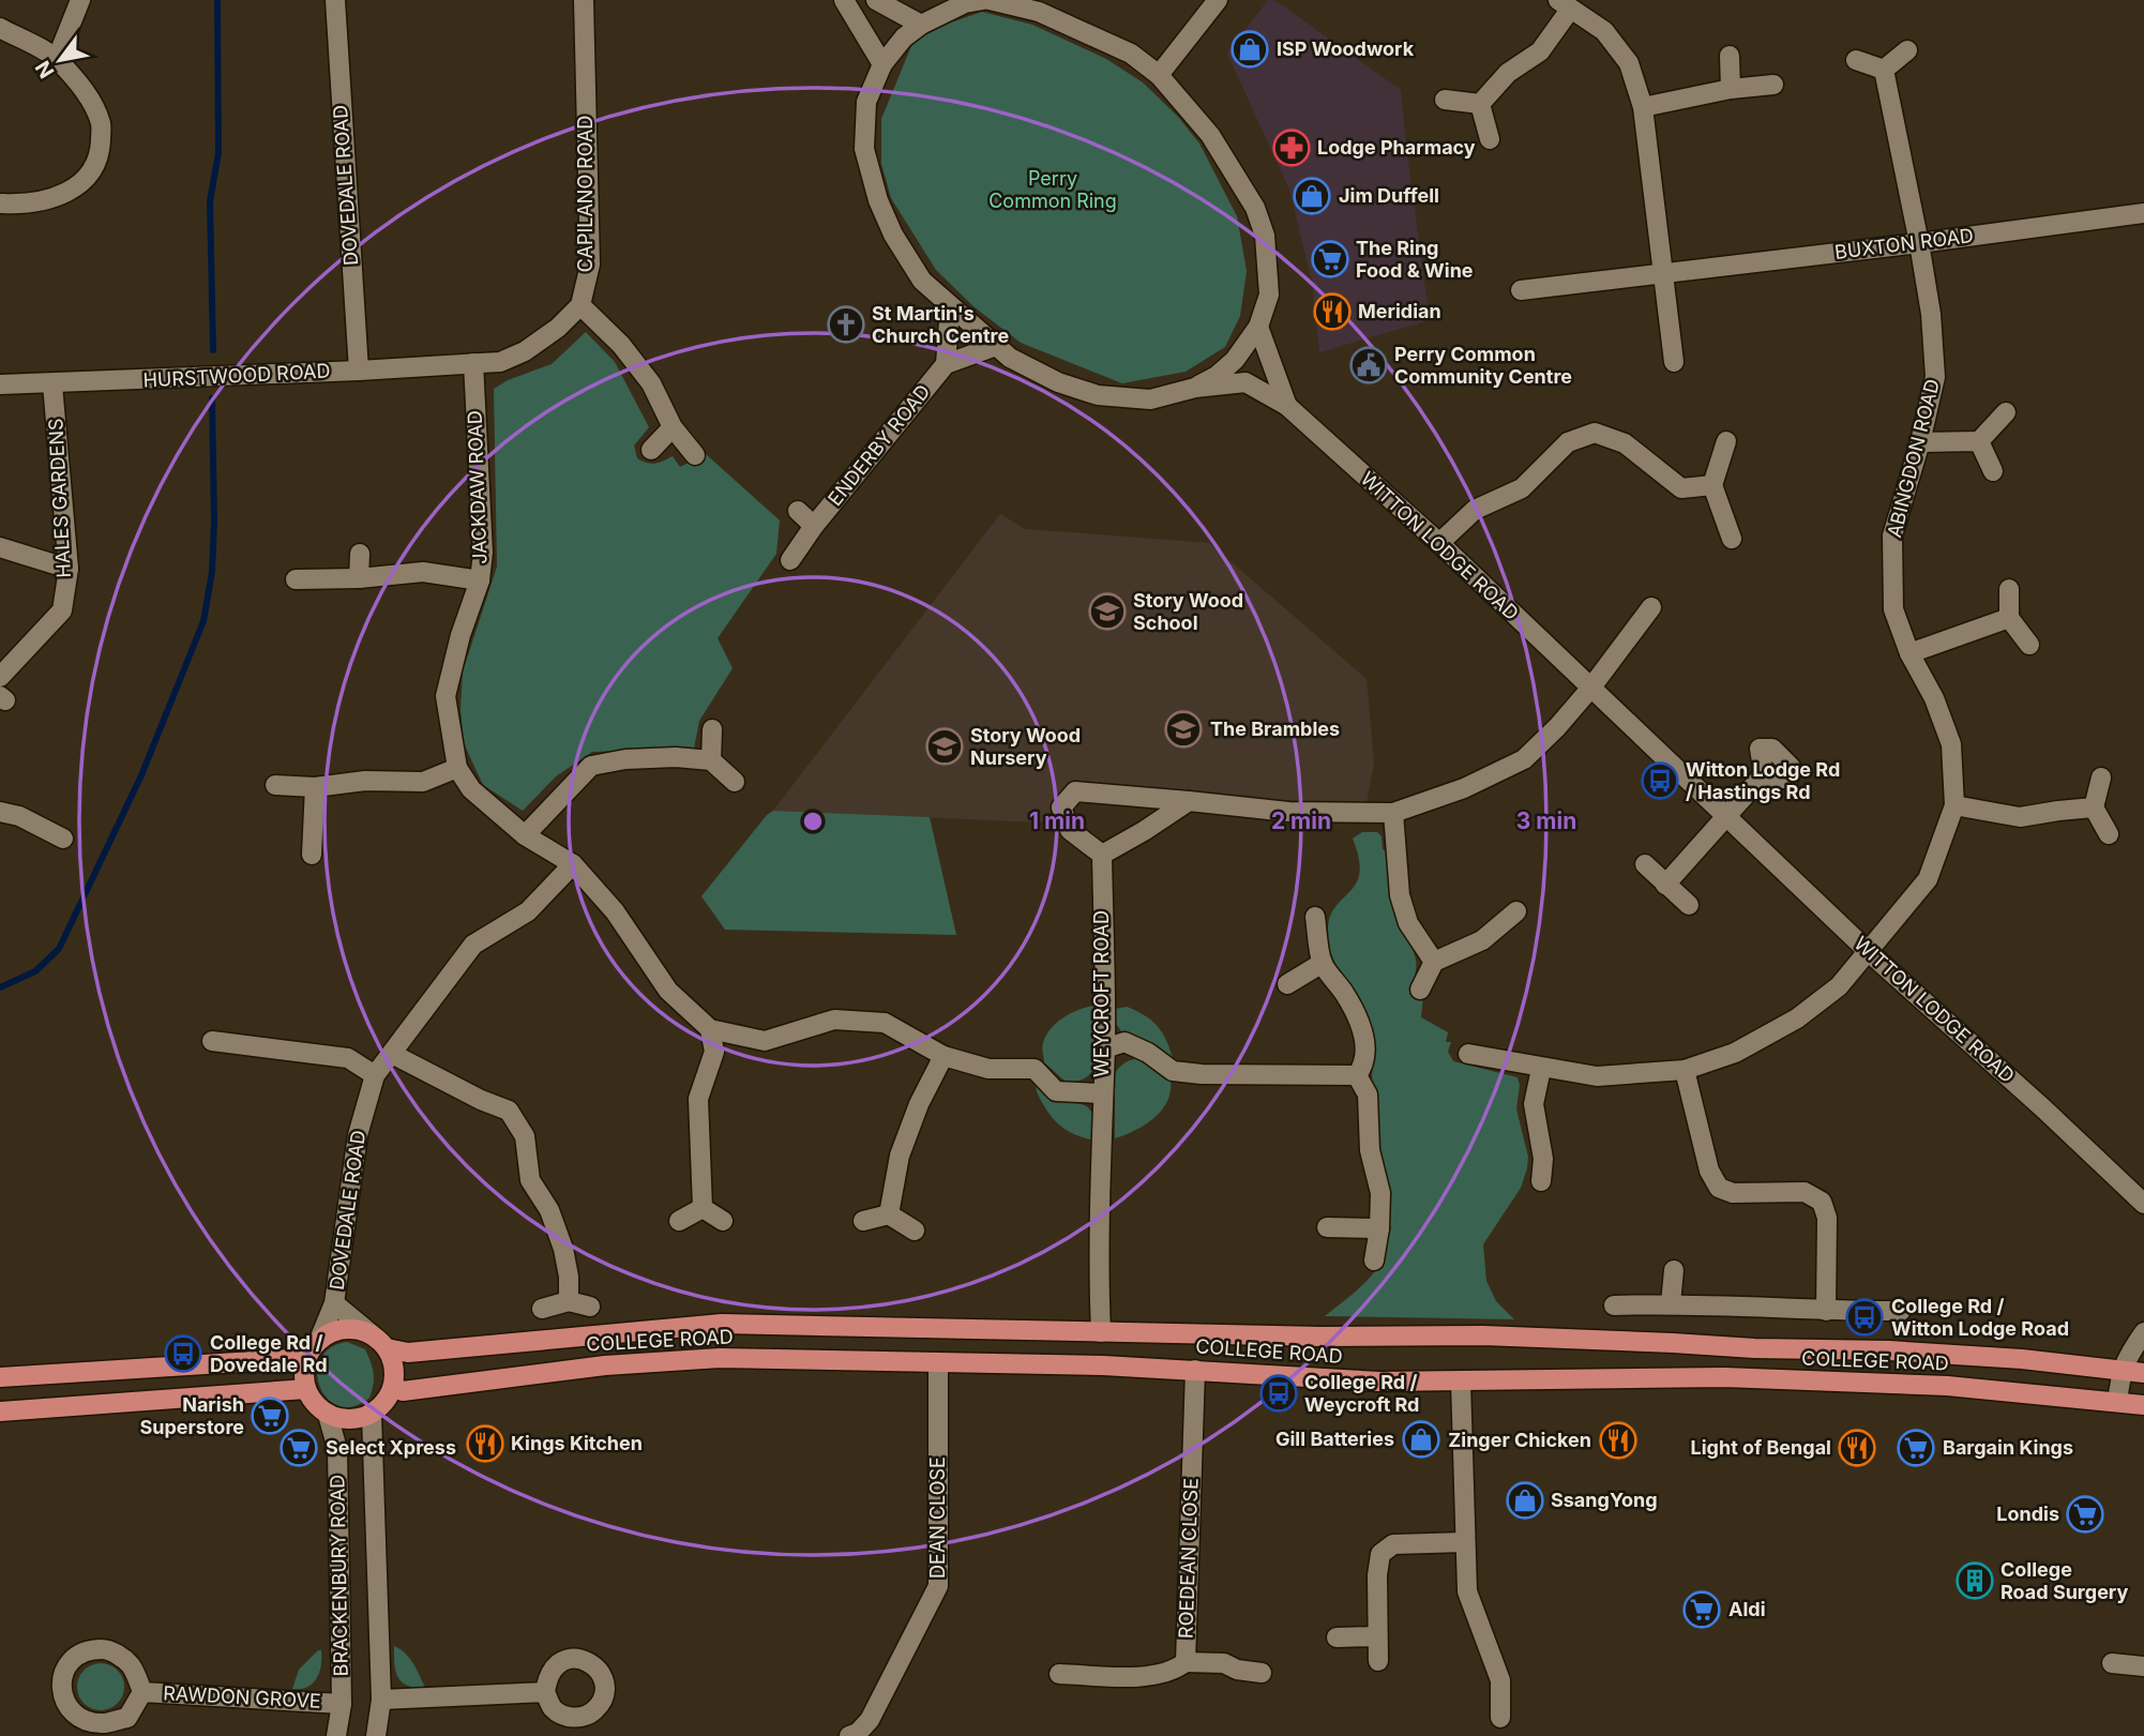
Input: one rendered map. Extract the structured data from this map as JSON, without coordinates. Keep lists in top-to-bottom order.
{
  "streets": {
    "main road": ["COLLEGE ROAD"],
    "street": [
      "DOVEDALE ROAD",
      "CAPILANO ROAD",
      "BUXTON ROAD",
      "HURSTWOOD ROAD",
      "ENDERBY ROAD",
      "ABINGDON ROAD",
      "JACKDAW ROAD",
      "HALES GARDENS",
      "WITTON LODGE ROAD",
      "WEYCROFT ROAD",
      "DEAN CLOSE",
      "ROEDEAN CLOSE",
      "BRACKENBURY ROAD",
      "RAWDON GROVE"
    ]
  },
  "crossings": [
    ["DOVEDALE ROAD", "HURSTWOOD ROAD"],
    ["DOVEDALE ROAD", "COLLEGE ROAD"],
    ["DOVEDALE ROAD", "BRACKENBURY ROAD"],
    ["BUXTON ROAD", "ABINGDON ROAD"],
    ["HURSTWOOD ROAD", "JACKDAW ROAD"],
    ["HURSTWOOD ROAD", "HALES GARDENS"],
    ["ENDERBY ROAD", "WITTON LODGE ROAD"],
    ["ABINGDON ROAD", "WITTON LODGE ROAD"],
    ["WEYCROFT ROAD", "COLLEGE ROAD"],
    ["COLLEGE ROAD", "DEAN CLOSE"],
    ["COLLEGE ROAD", "ROEDEAN CLOSE"],
    ["COLLEGE ROAD", "BRACKENBURY ROAD"],
    ["BRACKENBURY ROAD", "RAWDON GROVE"]
  ],
  "parks": ["Perry Common Ring"],
  "places": {
    "shop": [
      "ISP Woodwork",
      "Jim Duffell",
      "Gill Batteries",
      "SsangYong"
    ],
    "pharmacy": ["Lodge Pharmacy"],
    "supermarket": [
      "The Ring Food & Wine",
      "Narish Superstore",
      "Select Xpress",
      "Bargain Kings",
      "Londis",
      "Aldi"
    ],
    "restaurant": [
      "Meridian",
      "Zinger Chicken",
      "Kings Kitchen",
      "Light of Bengal"
    ],
    "church": ["St Martin's Church Centre"],
    "public building": ["Perry Common Community Centre"],
    "school or university": ["Story Wood School", "The Brambles", "Story Wood Nursery"],
    "bus stop": [
      "Witton Lodge Rd / Hastings Rd",
      "College Rd / Witton Lodge Road",
      "College Rd / Dovedale Rd",
      "College Rd / Weycroft Rd"
    ],
    "building": ["College Road Surgery"]
  },
  "north": "bottom left",
  "rings": ["1 min", "2 min", "3 min"]
}
